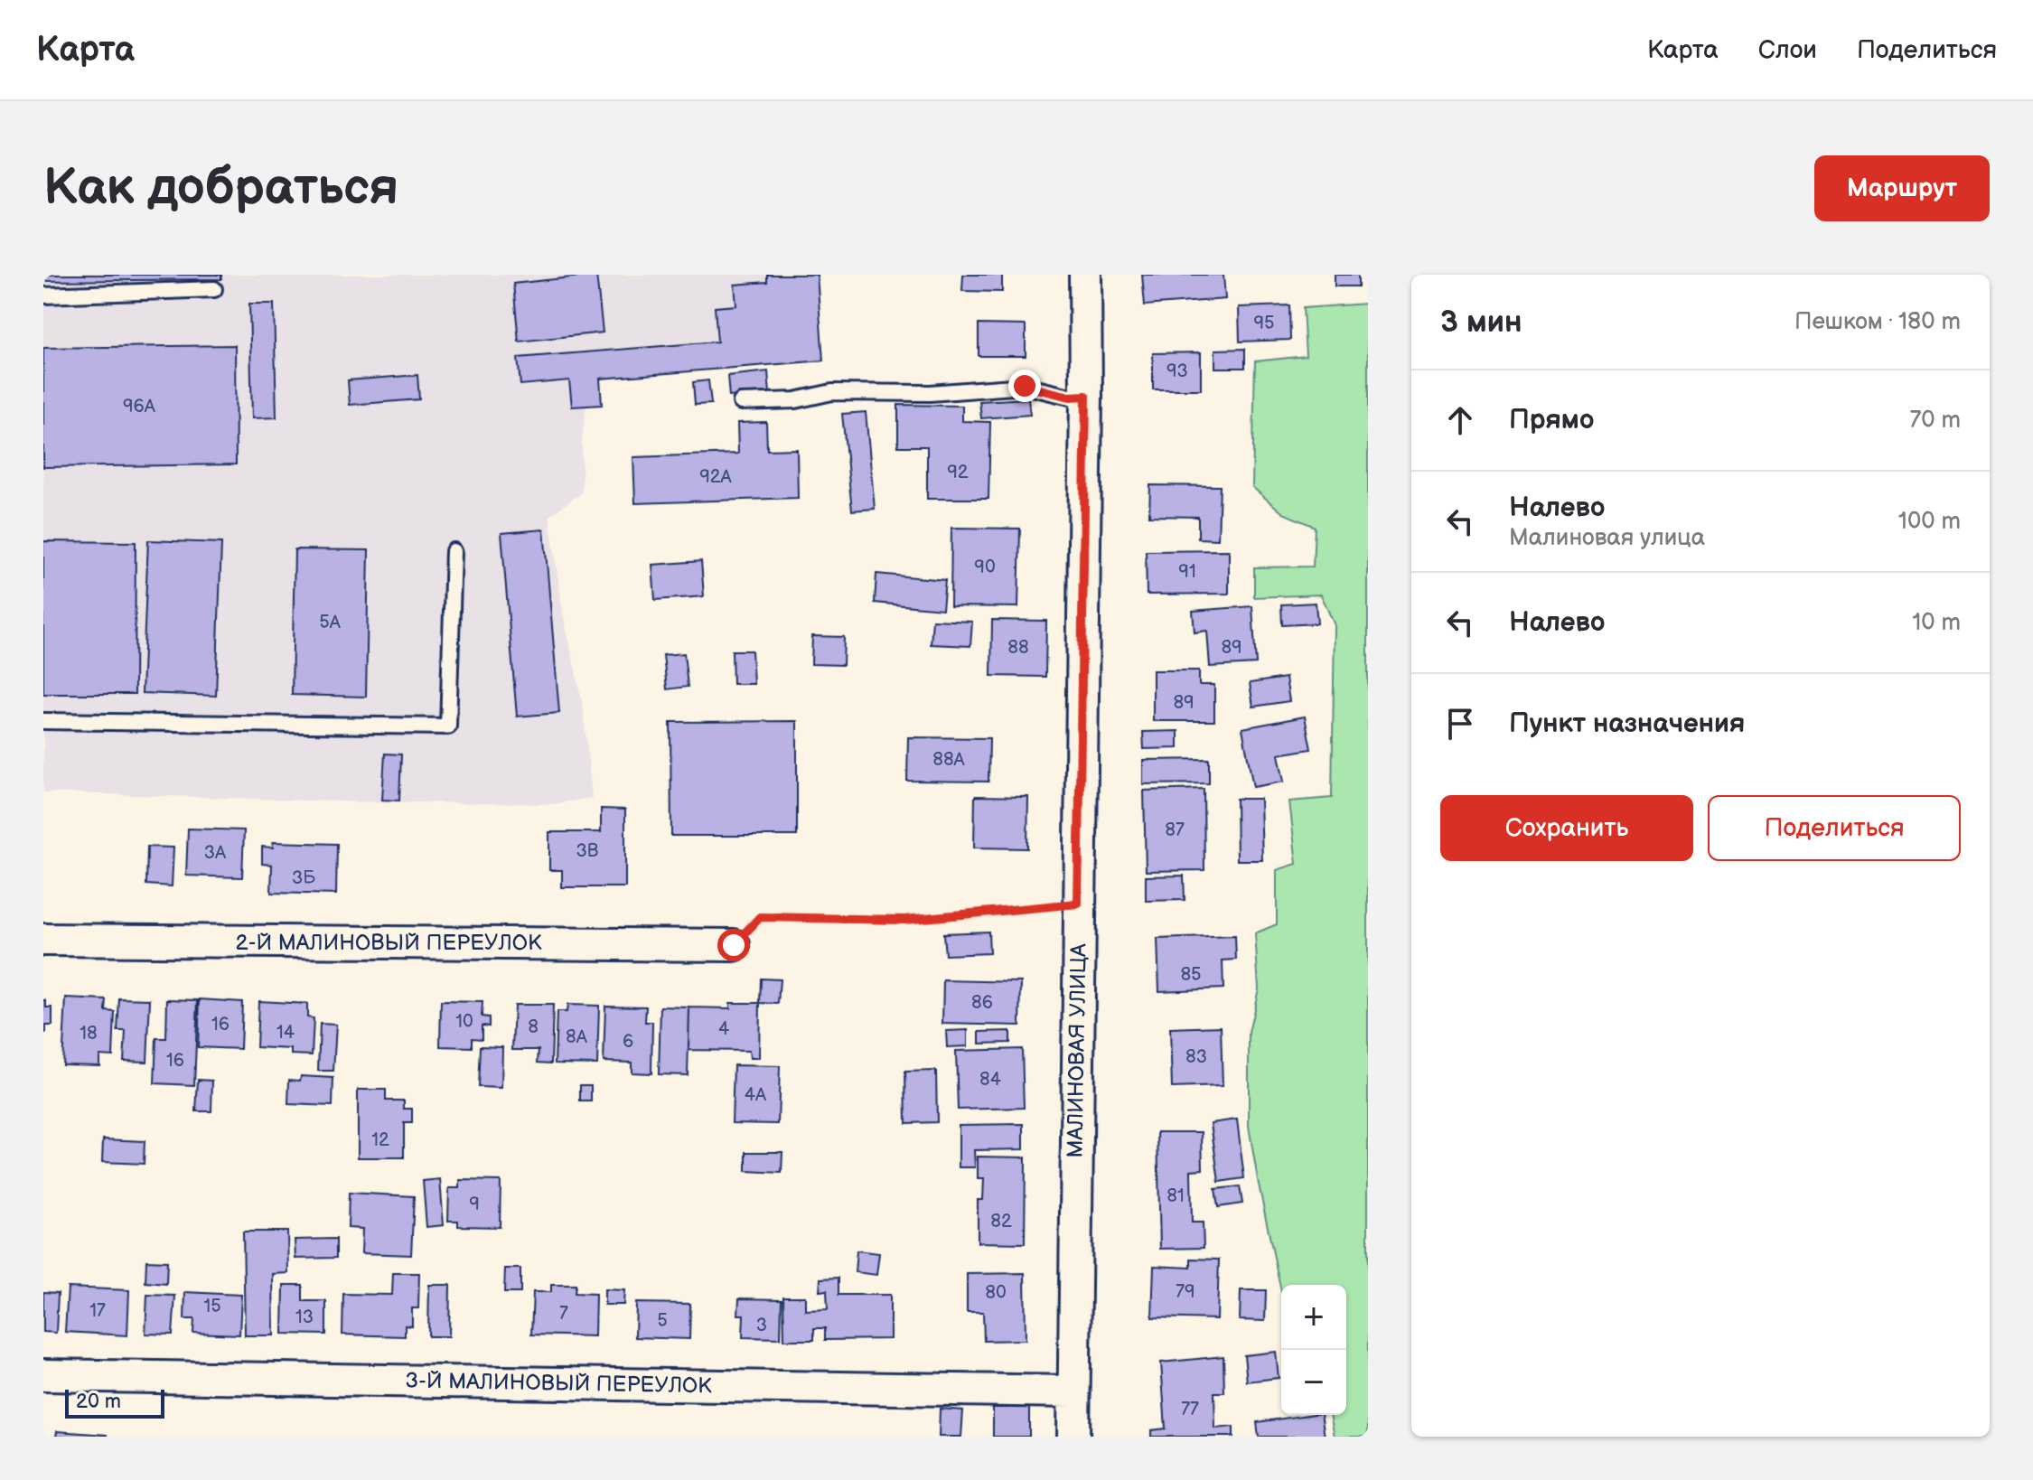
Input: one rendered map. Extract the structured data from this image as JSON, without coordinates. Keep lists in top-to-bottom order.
{
  "streets": {
    "street": ["2-Й МАЛИНОВЫЙ ПЕРЕУЛОК", "МАЛИНОВАЯ УЛИЦА", "3-Й МАЛИНОВЫЙ ПЕРЕУЛОК"]
  },
  "crossings": [
    ["МАЛИНОВАЯ УЛИЦА", "3-Й МАЛИНОВЫЙ ПЕРЕУЛОК"]
  ],
  "house_numbers": [
    "95",
    "93",
    "96А",
    "92",
    "92А",
    "90",
    "91",
    "5А",
    "88",
    "89",
    "89",
    "88А",
    "87",
    "3В",
    "3А",
    "3Б",
    "85",
    "86",
    "10",
    "16",
    "8",
    "4",
    "14",
    "18",
    "8А",
    "6",
    "83",
    "16",
    "84",
    "4А",
    "12",
    "81",
    "9",
    "82",
    "79",
    "80",
    "15",
    "17",
    "7",
    "13",
    "5",
    "3",
    "77"
  ],
  "scale_bar": "20 m",
  "page": {
    "header": "Карта",
    "nav": ["Карта", "Слои", "Поделиться"],
    "buttons": [
      "Маршрут",
      ["Сохранить", "Поделиться"]
    ],
    "title": "Как добраться",
    "heading": ["3 мин", "Пешком · 180 m"],
    "list": [
      ["Прямо", "70 m"],
      ["Налево", "Малиновая улица", "100 m"],
      ["Налево", "10 m"],
      "Пункт назначения"
    ],
    "map_buttons": ["+", "−"],
    "scale": "20 m"
  }
}
